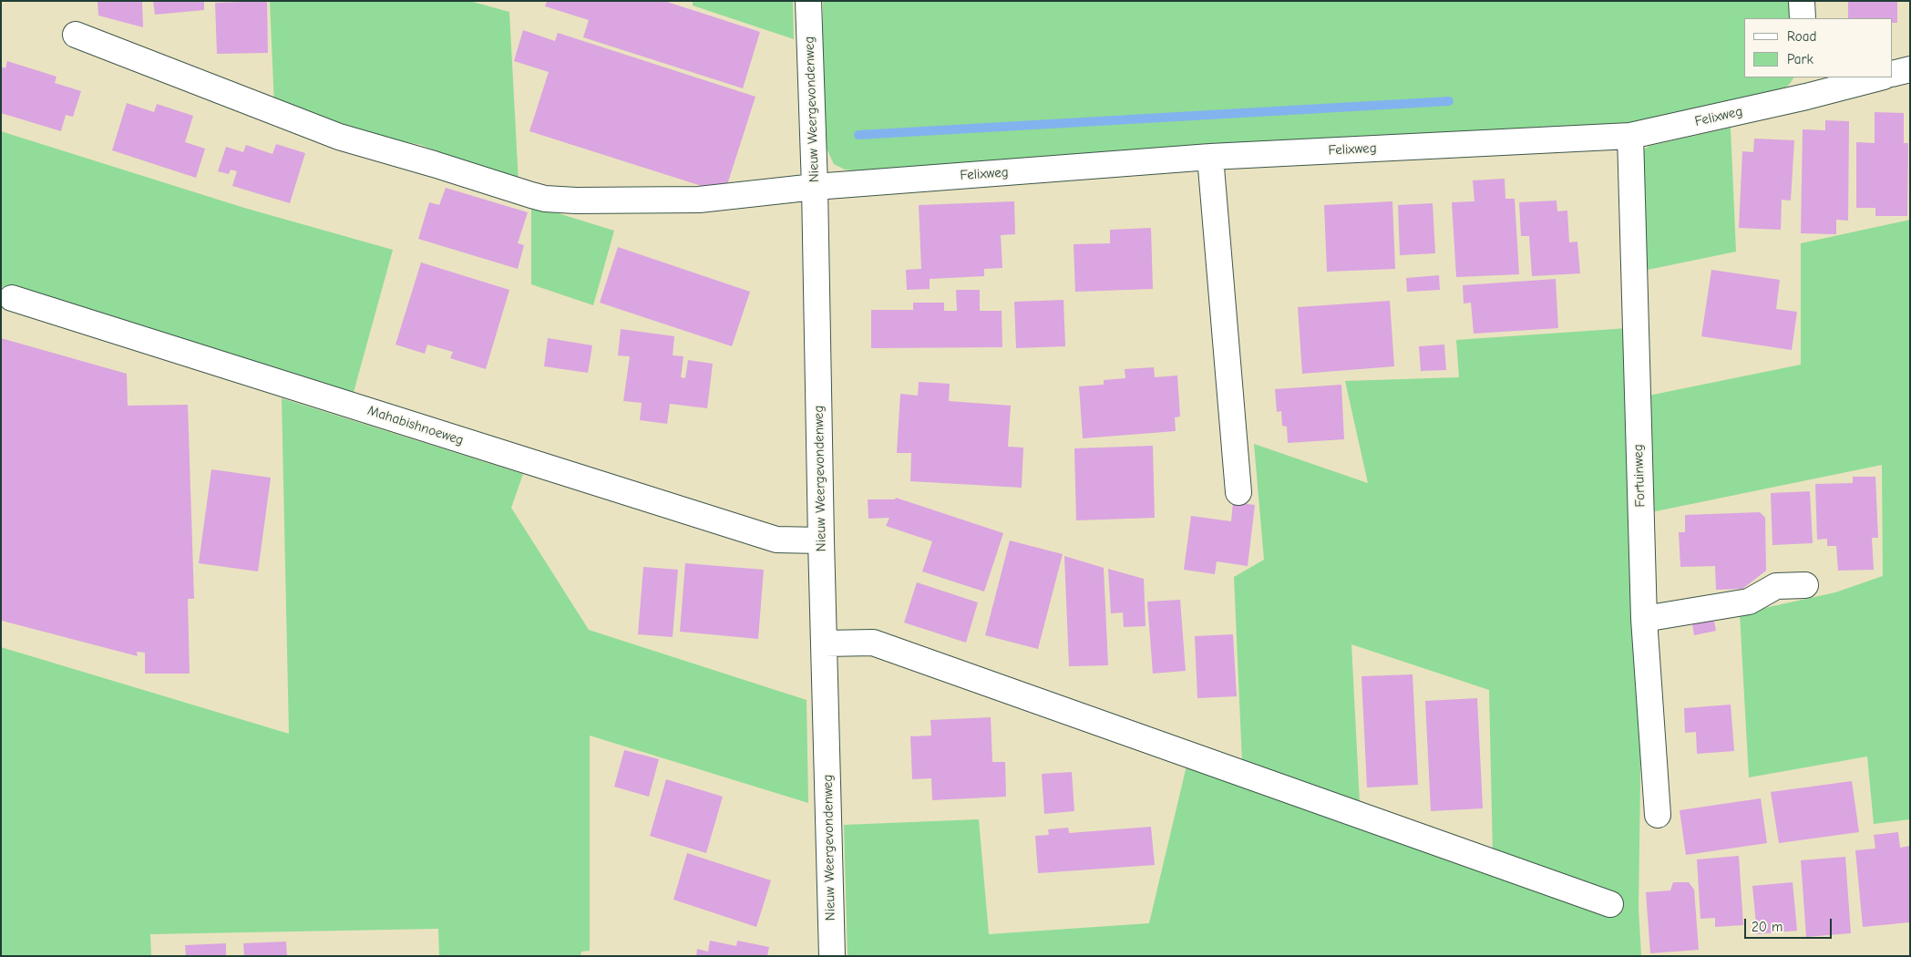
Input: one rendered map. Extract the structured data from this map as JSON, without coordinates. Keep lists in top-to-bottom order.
{
  "streets": {
    "street": [
      "Nieuw Weergevondenweg",
      "Felixweg",
      "Mahabishnoeweg",
      "Fortuinweg"
    ]
  },
  "crossings": [
    ["Nieuw Weergevondenweg", "Felixweg"],
    ["Nieuw Weergevondenweg", "Mahabishnoeweg"],
    ["Felixweg", "Fortuinweg"]
  ],
  "legend": ["Road", "Park"],
  "scale_bar": "20 m"
}
